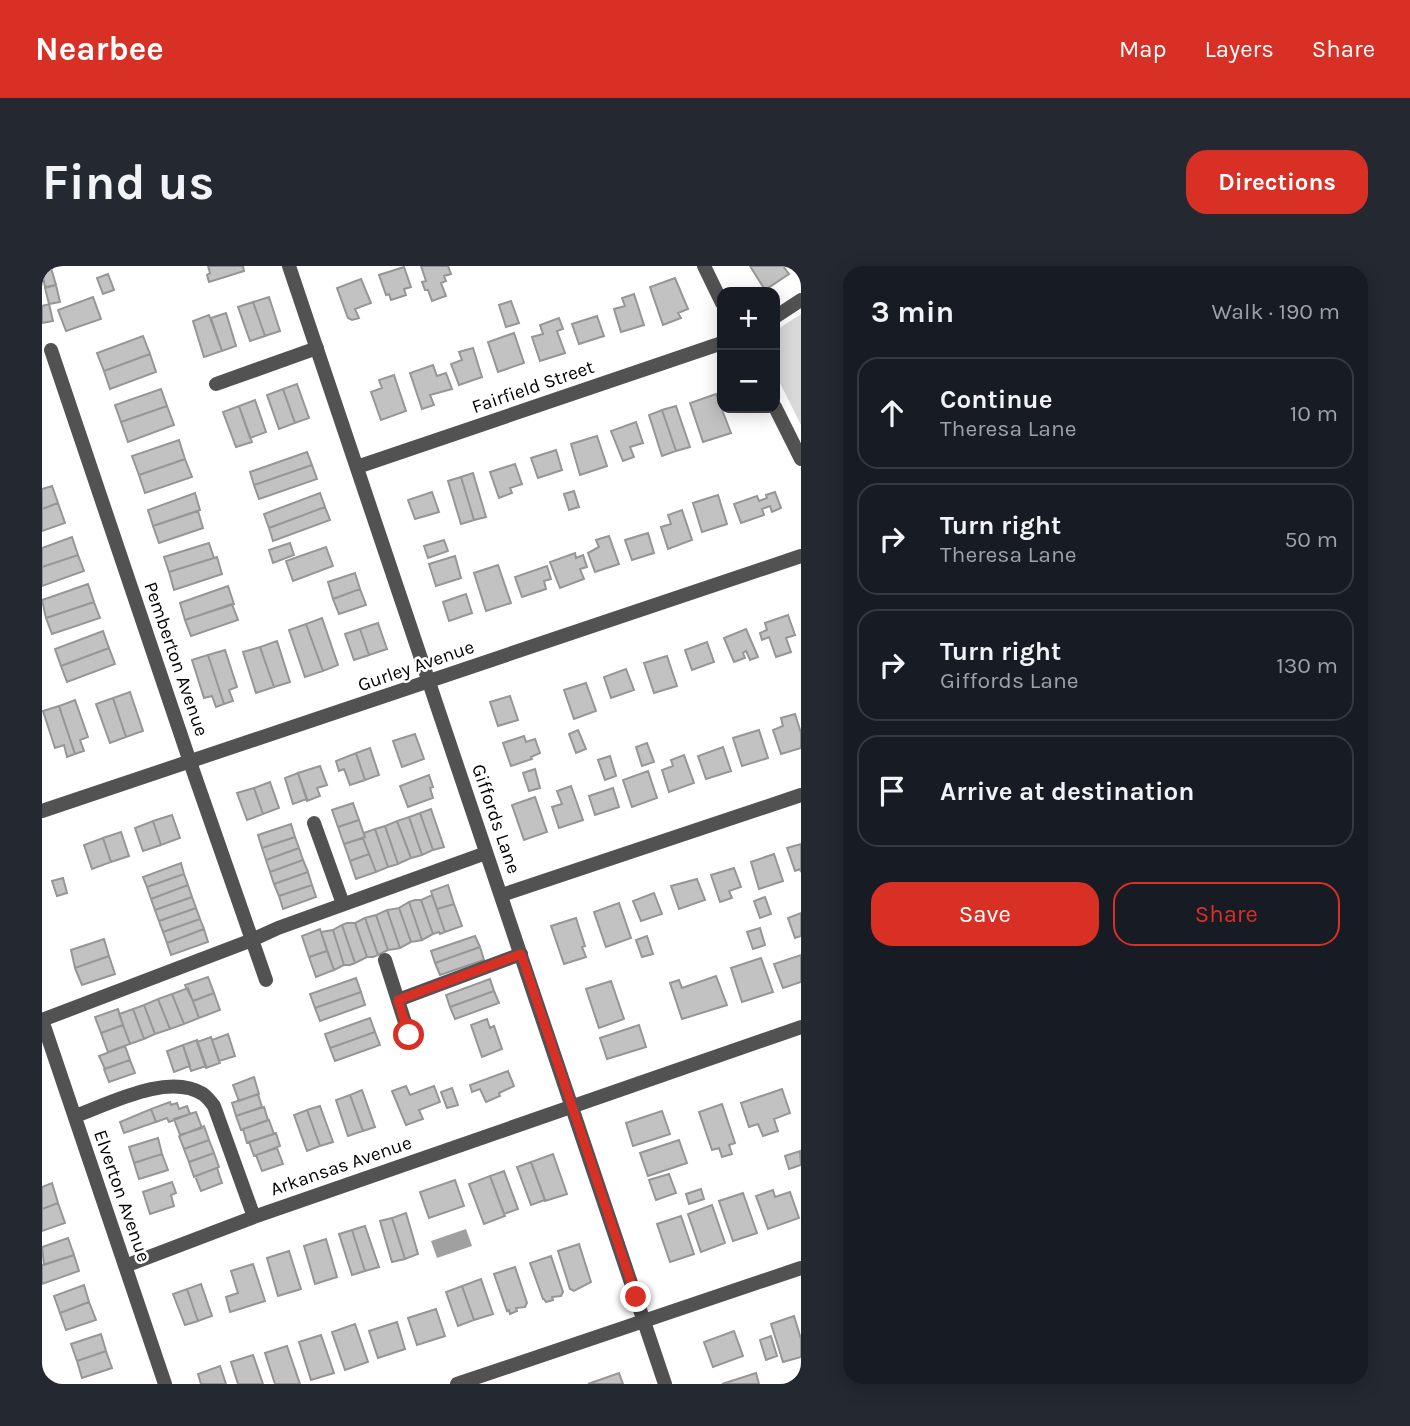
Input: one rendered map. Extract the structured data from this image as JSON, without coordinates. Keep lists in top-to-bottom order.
{
  "streets": {
    "street": [
      "Fairfield Street",
      "Pemberton Avenue",
      "Gurley Avenue",
      "Giffords Lane",
      "Arkansas Avenue",
      "Elverton Avenue"
    ]
  },
  "crossings": [
    ["Fairfield Street", "Giffords Lane"],
    ["Pemberton Avenue", "Gurley Avenue"],
    ["Gurley Avenue", "Giffords Lane"],
    ["Giffords Lane", "Arkansas Avenue"],
    ["Arkansas Avenue", "Elverton Avenue"]
  ],
  "page": {
    "header": "Nearbee",
    "nav": ["Map", "Layers", "Share"],
    "buttons": [
      "Directions",
      ["Save", "Share"]
    ],
    "title": "Find us",
    "heading": ["3 min", "Walk · 190 m"],
    "map_buttons": ["+", "−"],
    "list": [
      ["Continue", "Theresa Lane", "10 m"],
      ["Turn right", "Theresa Lane", "50 m"],
      ["Turn right", "Giffords Lane", "130 m"],
      "Arrive at destination"
    ]
  }
}
